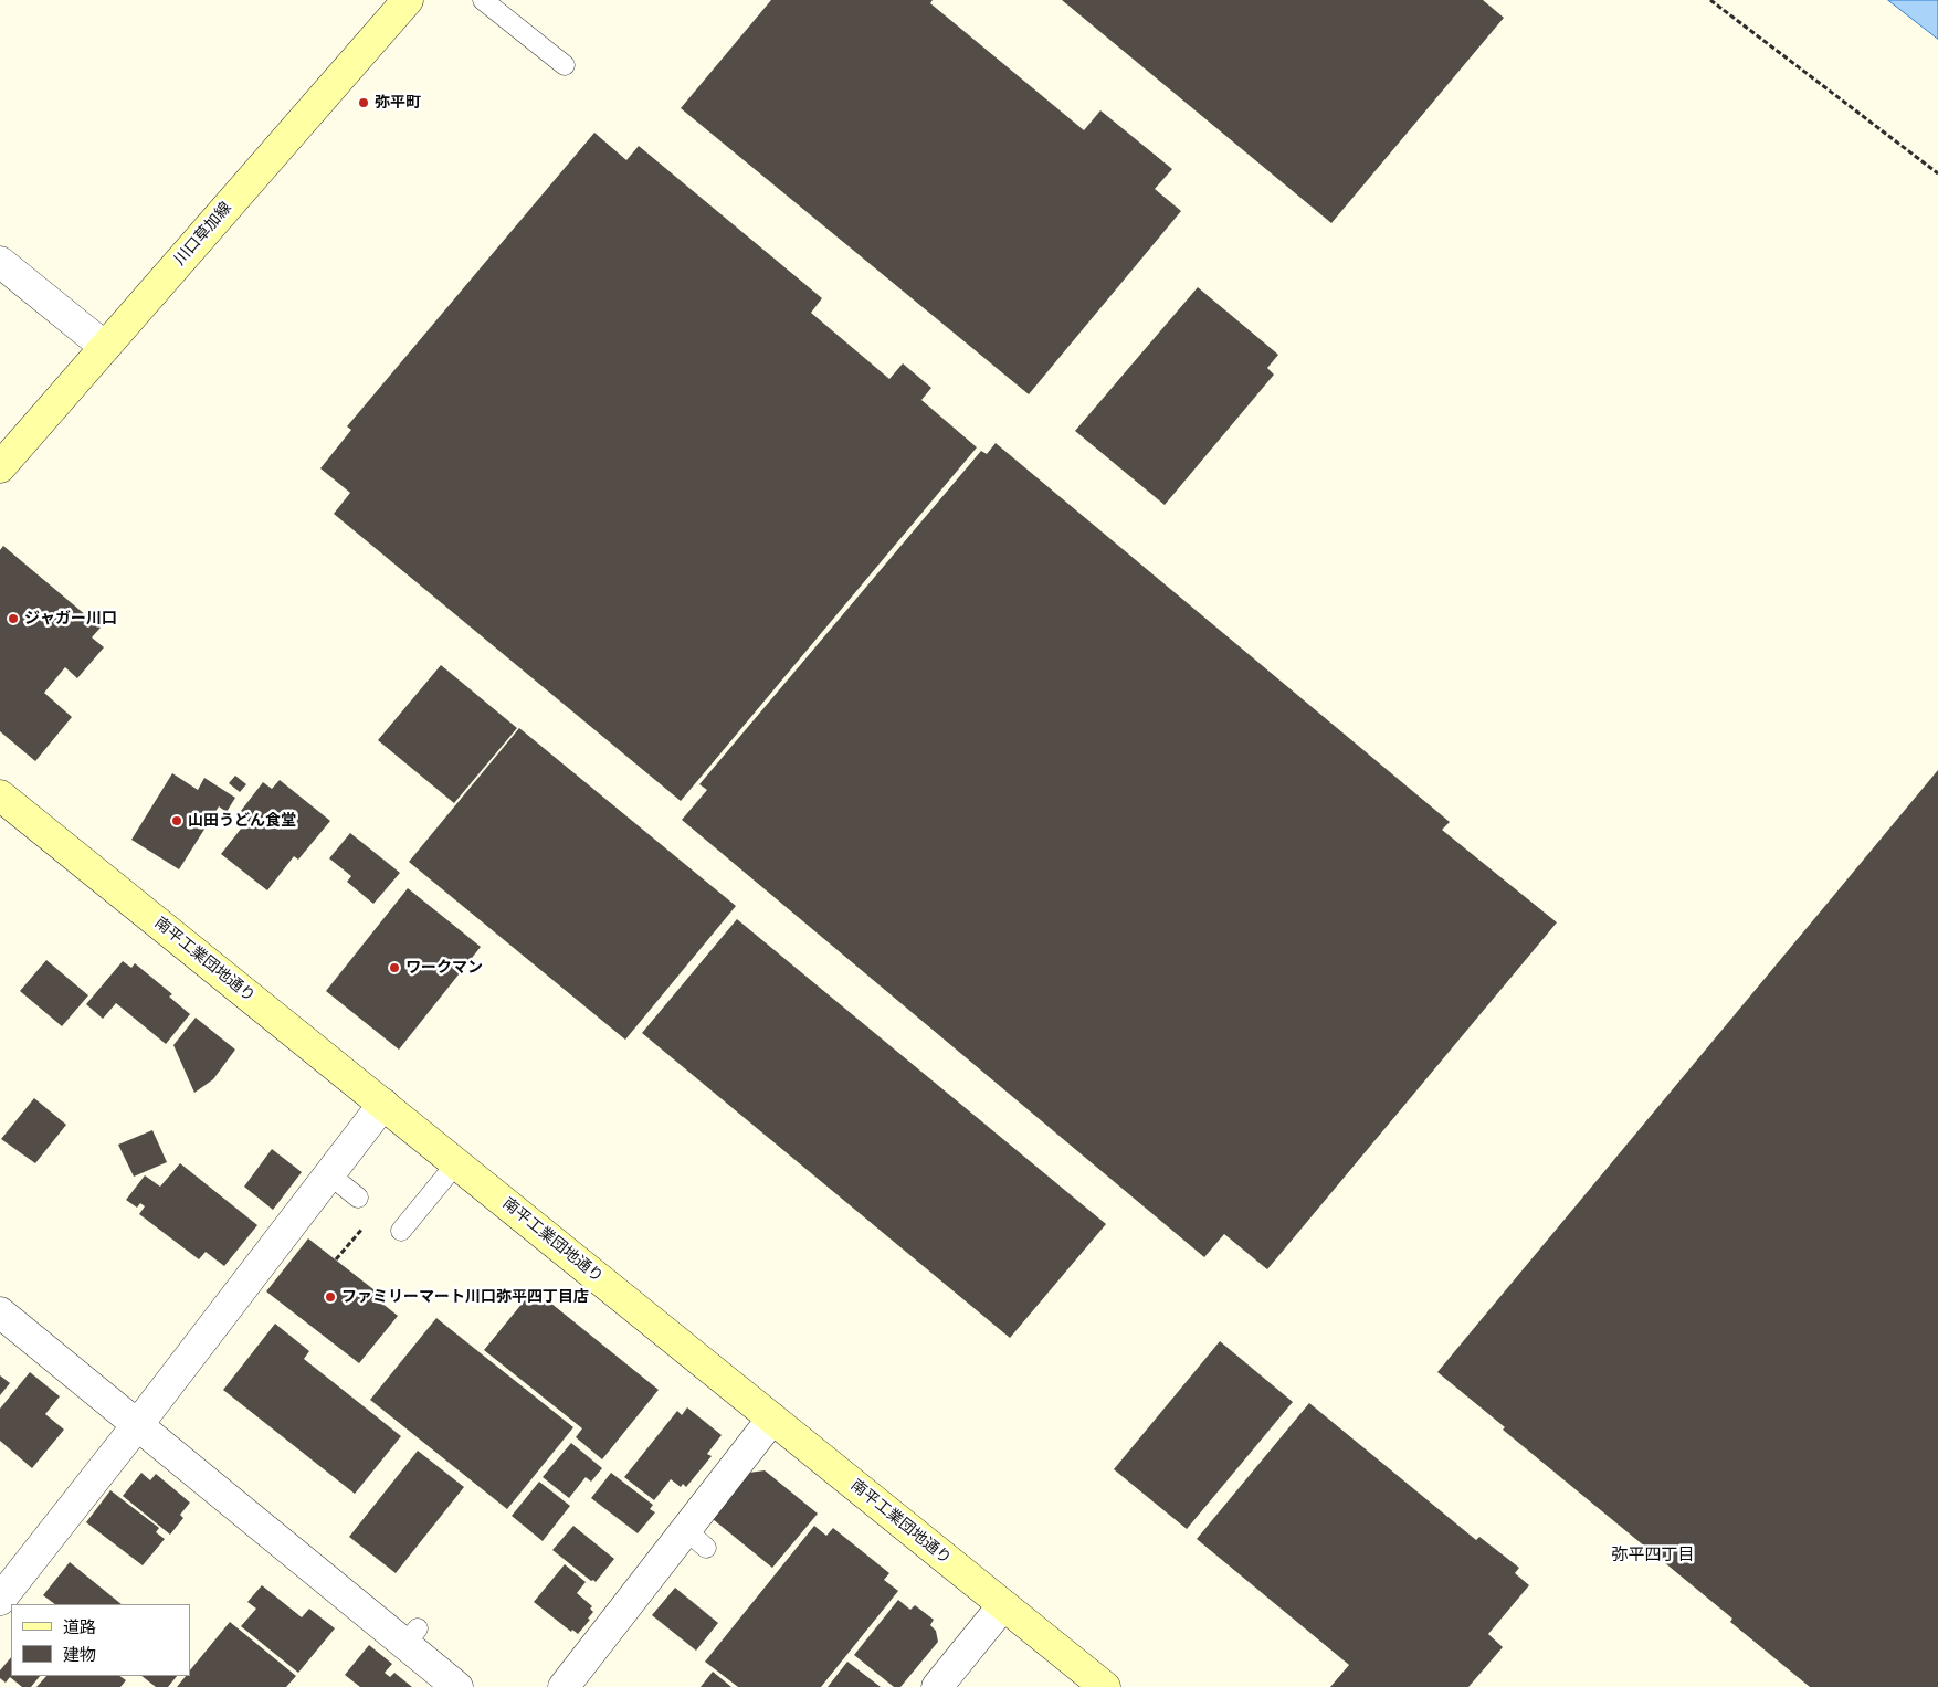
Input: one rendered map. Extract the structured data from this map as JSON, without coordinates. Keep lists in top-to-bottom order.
{
  "streets": {
    "street": ["川口草加線", "南平工業団地通り"]
  },
  "districts": ["弥平四丁目"],
  "places": [
    "弥平町",
    "ジャガー川口",
    "山田うどん食堂",
    "ワークマン",
    "ファミリーマート川口弥平四丁目店"
  ],
  "legend": ["道路", "建物"]
}
